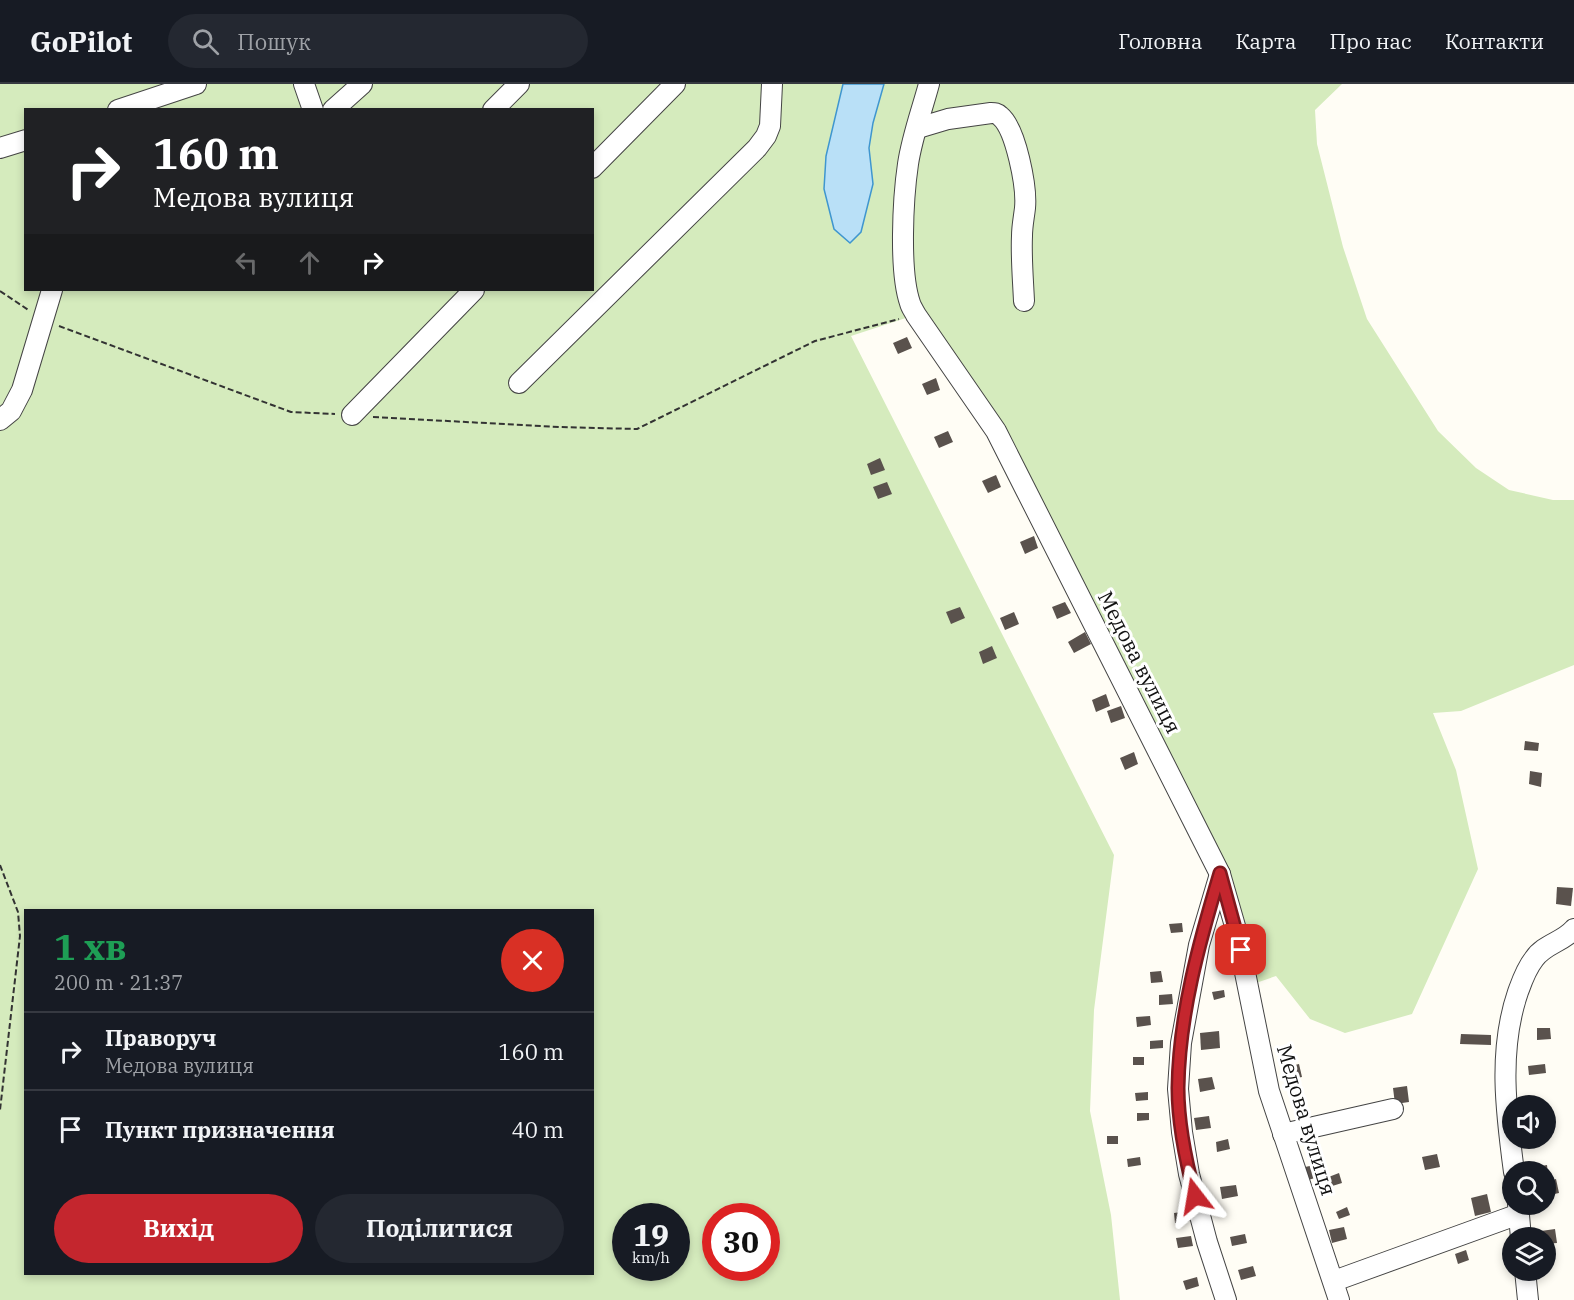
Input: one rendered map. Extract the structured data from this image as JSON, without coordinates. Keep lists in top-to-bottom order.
{
  "streets": {
    "street": ["Медова вулиця"]
  },
  "page": {
    "header": "GoPilot",
    "search": "Пошук",
    "nav": [
      "Головна",
      "Карта",
      "Про нас",
      "Контакти"
    ],
    "turn": ["160 m", "Медова вулиця"],
    "heading": ["1 хв", "200 m · 21:37"],
    "list": [
      {
        "name": "Праворуч",
        "note": "Медова вулиця",
        "value": "160 m"
      },
      {
        "name": "Пункт призначення",
        "value": "40 m"
      }
    ],
    "buttons": ["Вихід", "Поділитися"],
    "speed": "19 km/h",
    "limit": "30"
  }
}
